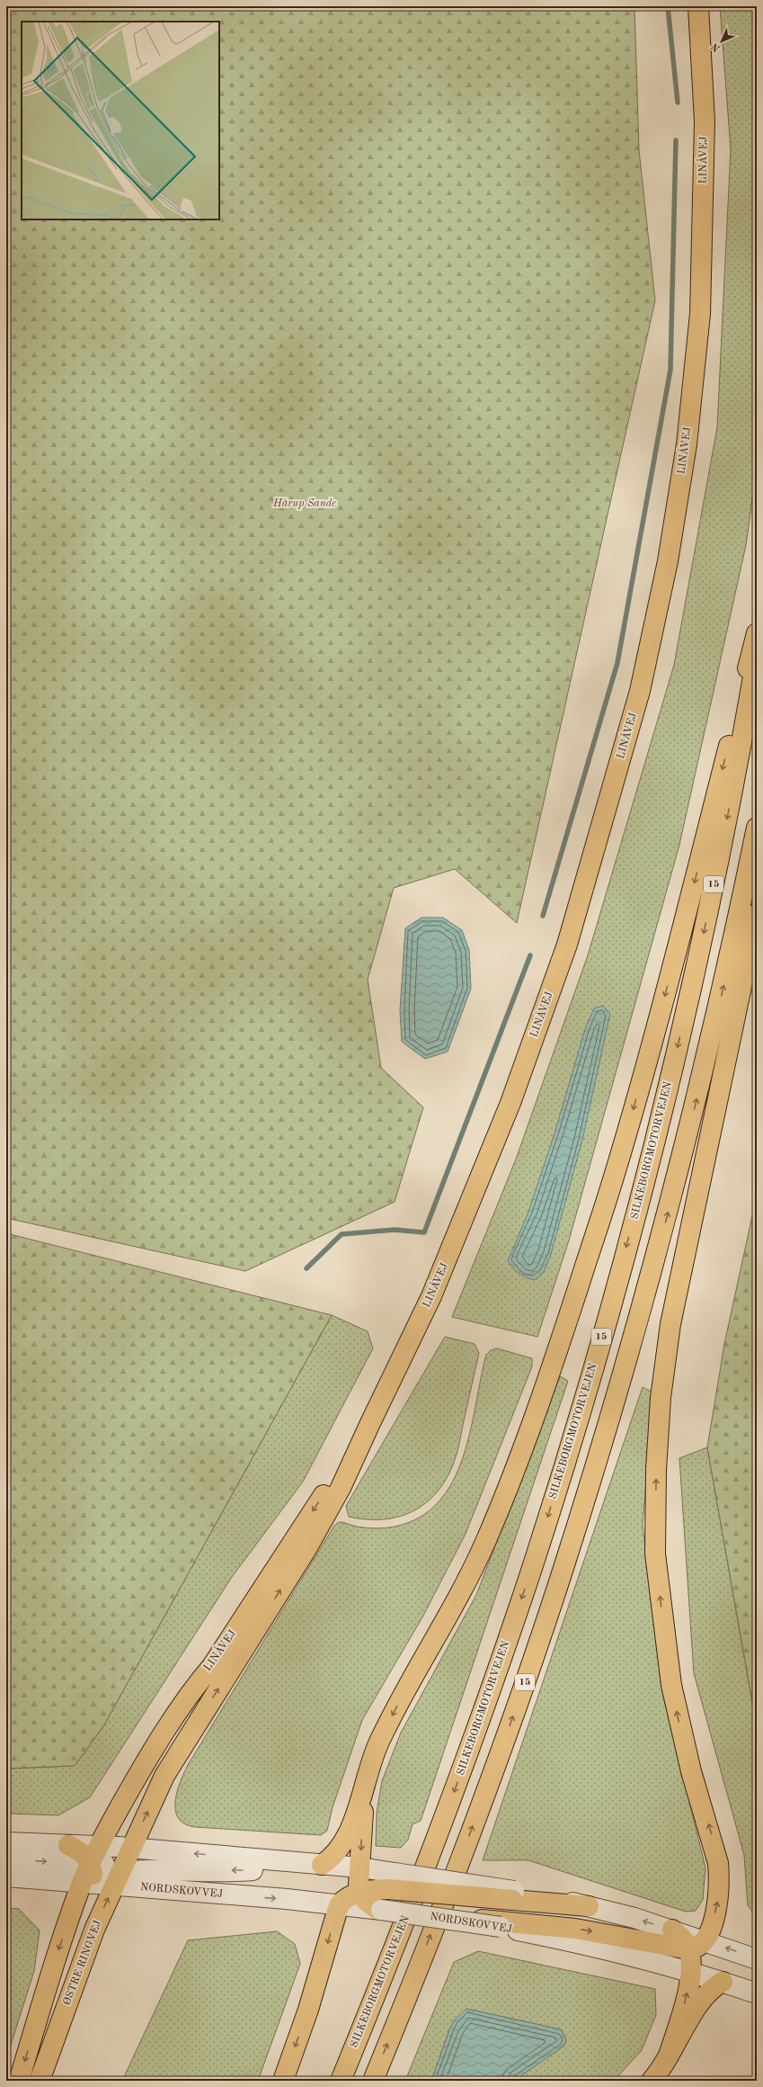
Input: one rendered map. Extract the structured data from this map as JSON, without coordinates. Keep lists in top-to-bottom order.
{
  "streets": {
    "main road": [
      "LINÅVEJ",
      "15",
      "SILKEBORGMOTORVEJEN",
      "ØSTRE RINGVEJ"
    ],
    "street": ["NORDSKOVVEJ"]
  },
  "crossings": [
    ["LINÅVEJ", "NORDSKOVVEJ"],
    ["LINÅVEJ", "ØSTRE RINGVEJ"],
    ["NORDSKOVVEJ", "ØSTRE RINGVEJ"]
  ],
  "parks": ["Hårup Sande"],
  "north": "bottom left"
}
